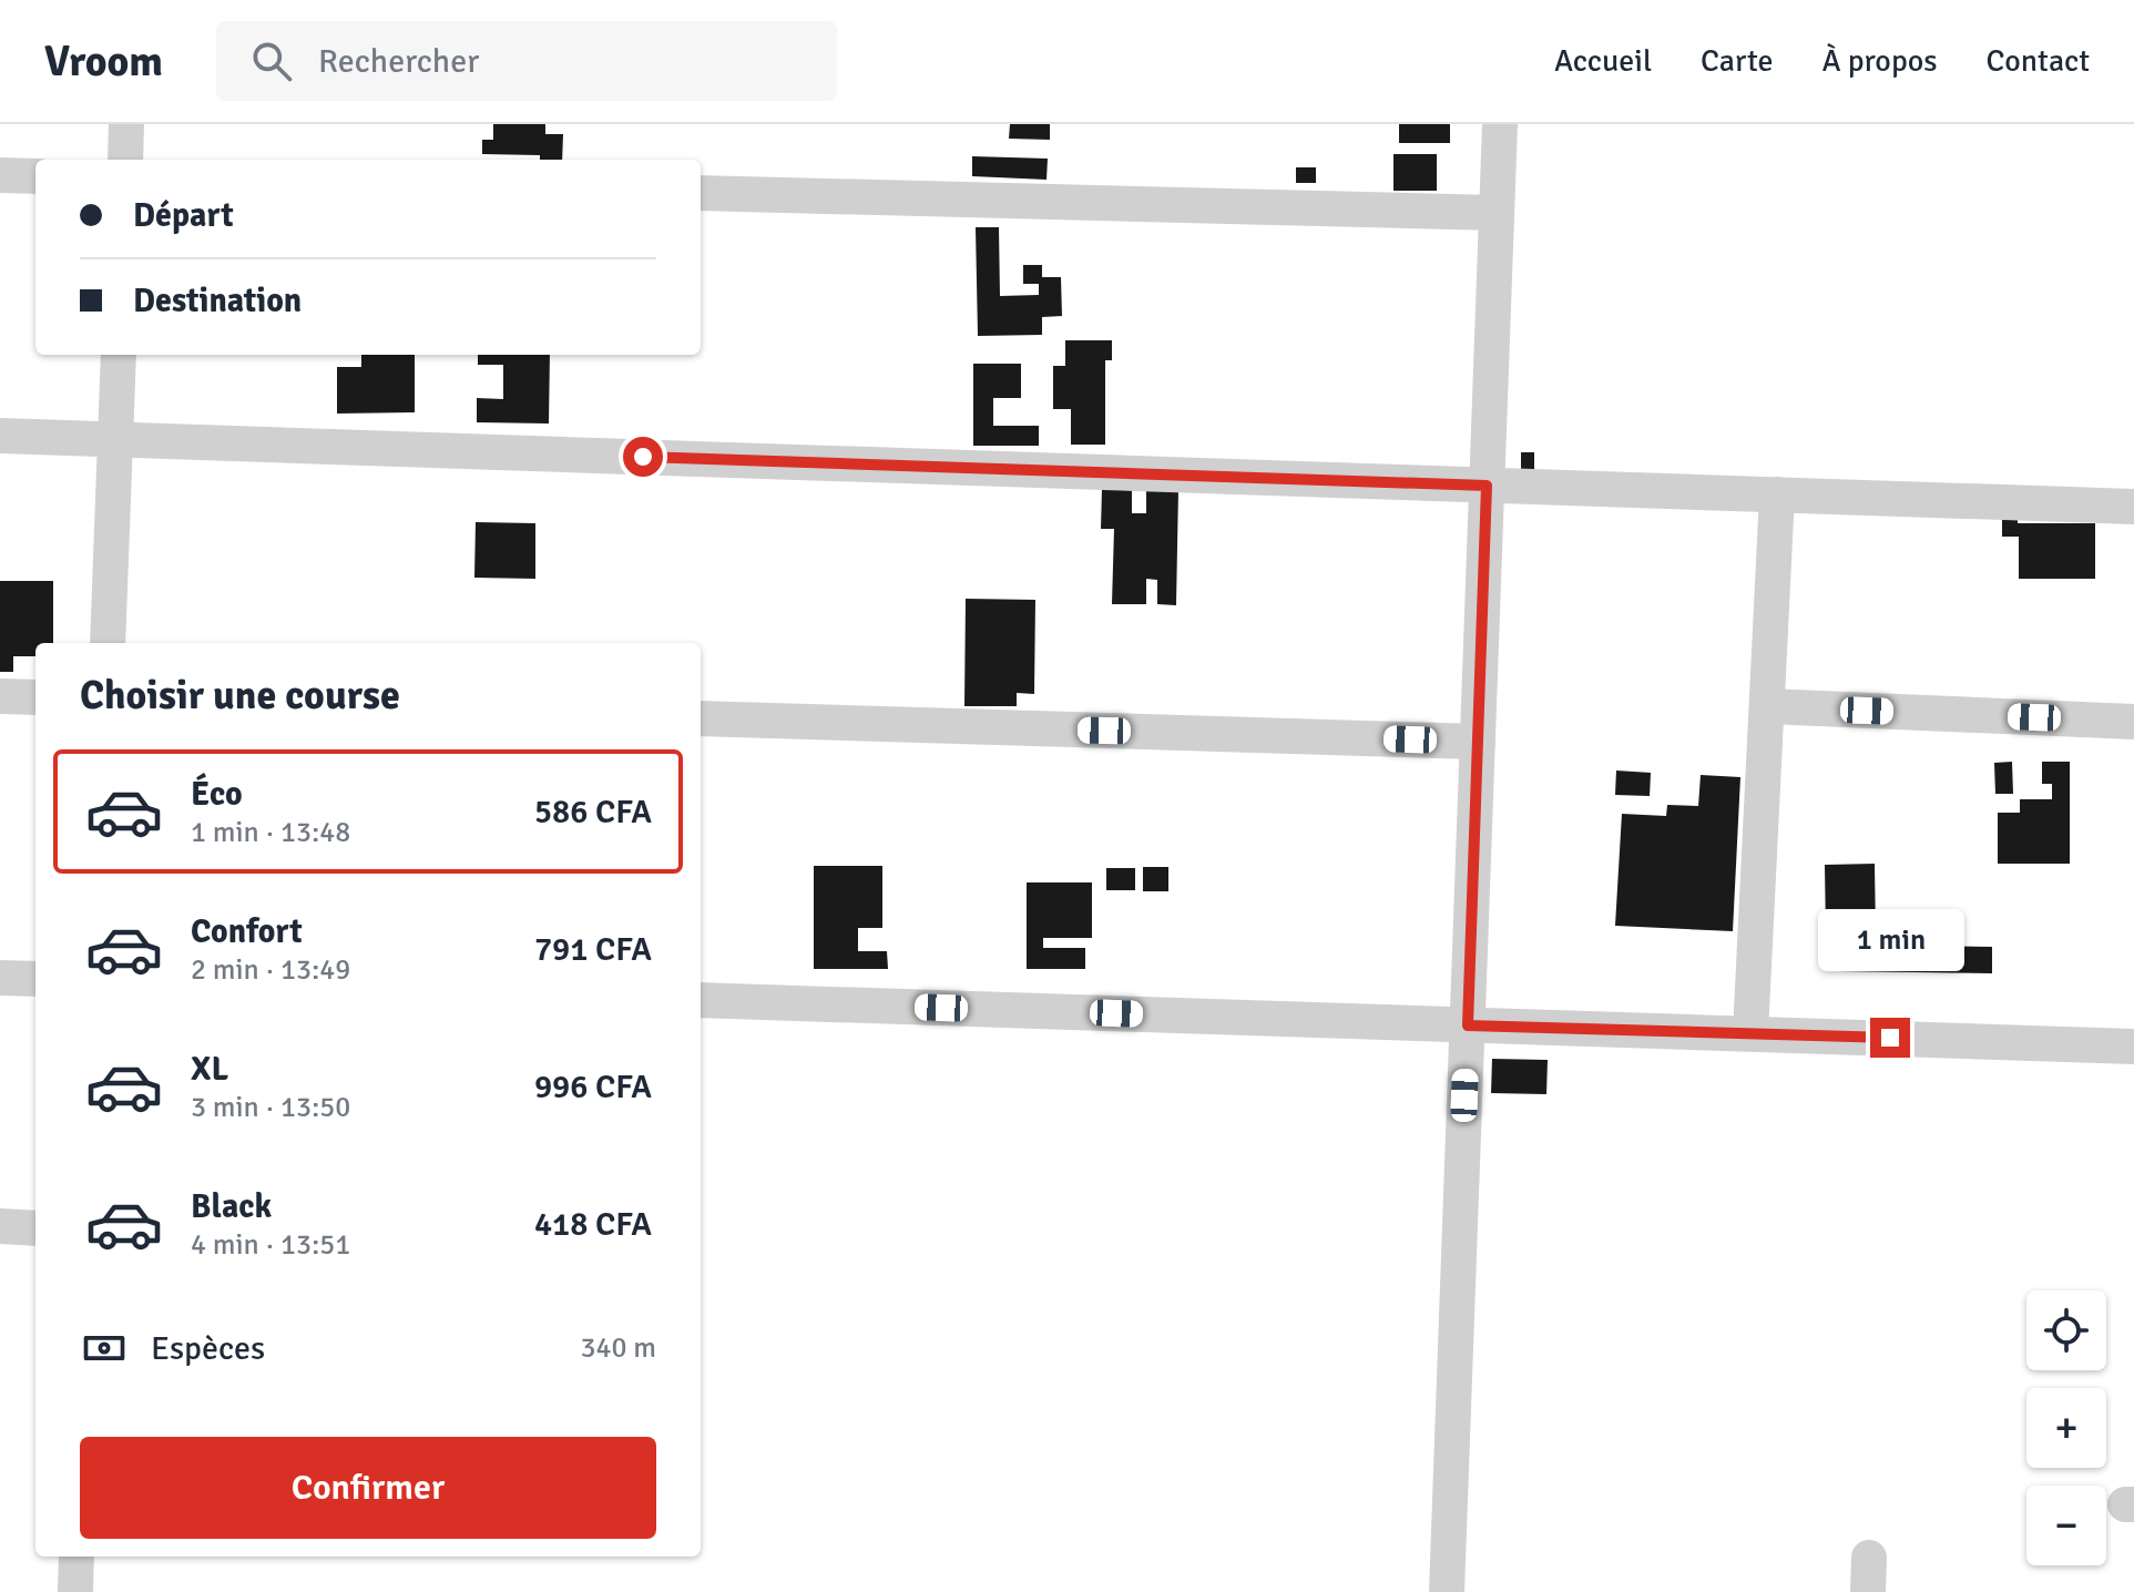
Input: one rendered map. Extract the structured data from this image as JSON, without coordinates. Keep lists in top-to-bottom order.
{
  "page": {
    "header": "Vroom",
    "search": "Rechercher",
    "nav": [
      "Accueil",
      "Carte",
      "À propos",
      "Contact"
    ],
    "banner": ["Départ", "Destination"],
    "heading": "Choisir une course",
    "list": [
      {
        "name": "Éco",
        "note": "1 min · 13:48",
        "value": "586 CFA"
      },
      {
        "name": "Confort",
        "note": "2 min · 13:49",
        "value": "791 CFA"
      },
      {
        "name": "XL",
        "note": "3 min · 13:50",
        "value": "996 CFA"
      },
      {
        "name": "Black",
        "note": "4 min · 13:51",
        "value": "418 CFA"
      }
    ],
    "bubble": "1 min",
    "map_buttons": ["+", "−"],
    "pay": ["Espèces", "340 m"],
    "buttons": "Confirmer"
  }
}
